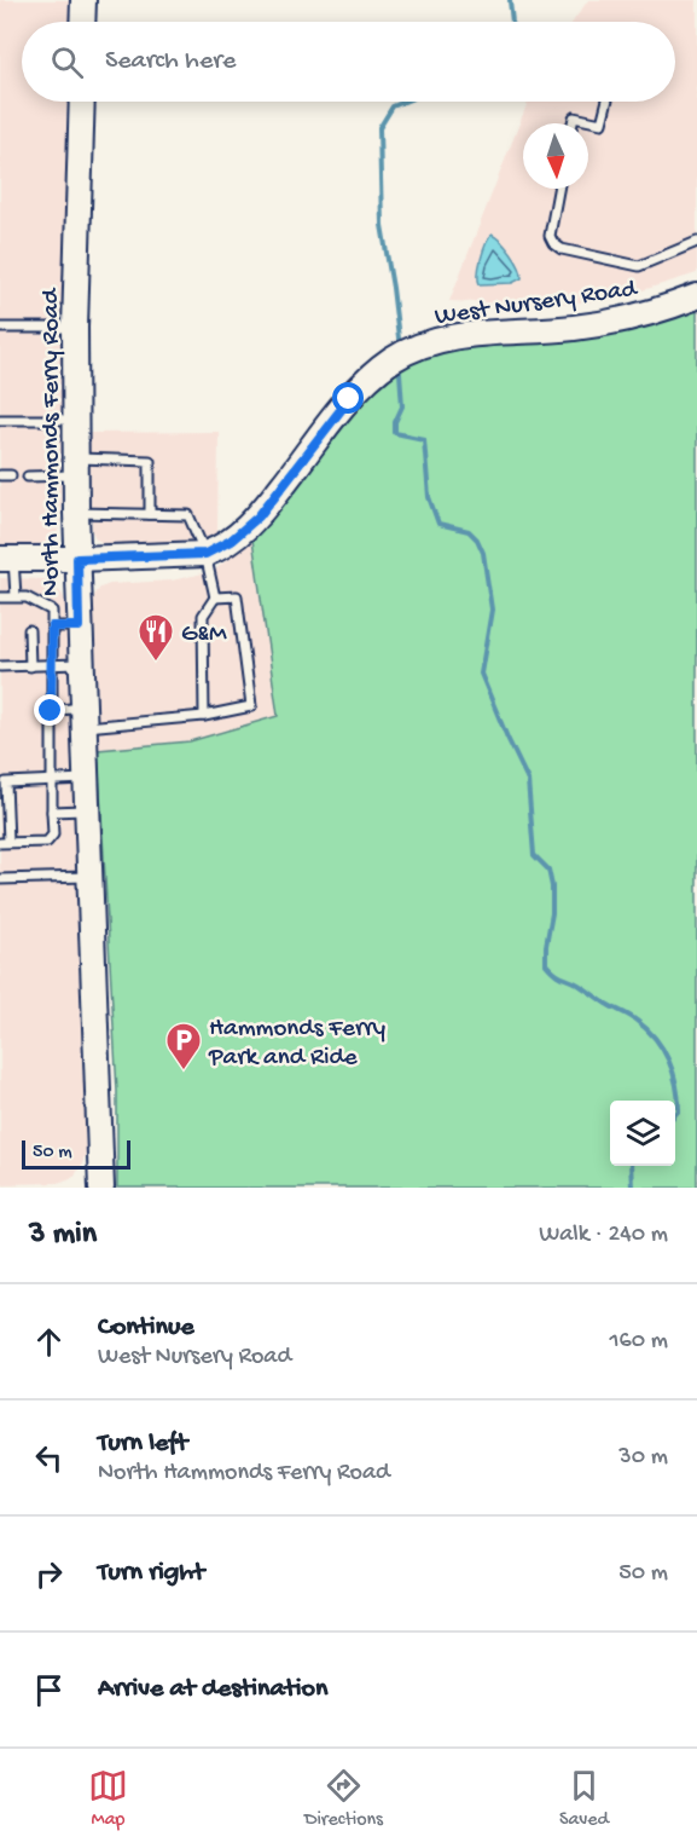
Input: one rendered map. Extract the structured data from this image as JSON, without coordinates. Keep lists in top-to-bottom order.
{
  "streets": {
    "main road": ["West Nursery Road", "North Hammonds Ferry Road"]
  },
  "crossings": [
    ["West Nursery Road", "North Hammonds Ferry Road"]
  ],
  "places": {
    "restaurant": ["G&M"],
    "parking": ["Hammonds Ferry Park and Ride"]
  },
  "scale_bar": "50 m",
  "north": "bottom",
  "page": {
    "search": "Search here",
    "scale": "50 m",
    "heading": ["3 min", "Walk · 240 m"],
    "list": [
      ["Continue", "West Nursery Road", "160 m"],
      ["Turn left", "North Hammonds Ferry Road", "30 m"],
      ["Turn right", "50 m"],
      "Arrive at destination"
    ],
    "nav": ["Map", "Directions", "Saved"]
  }
}
